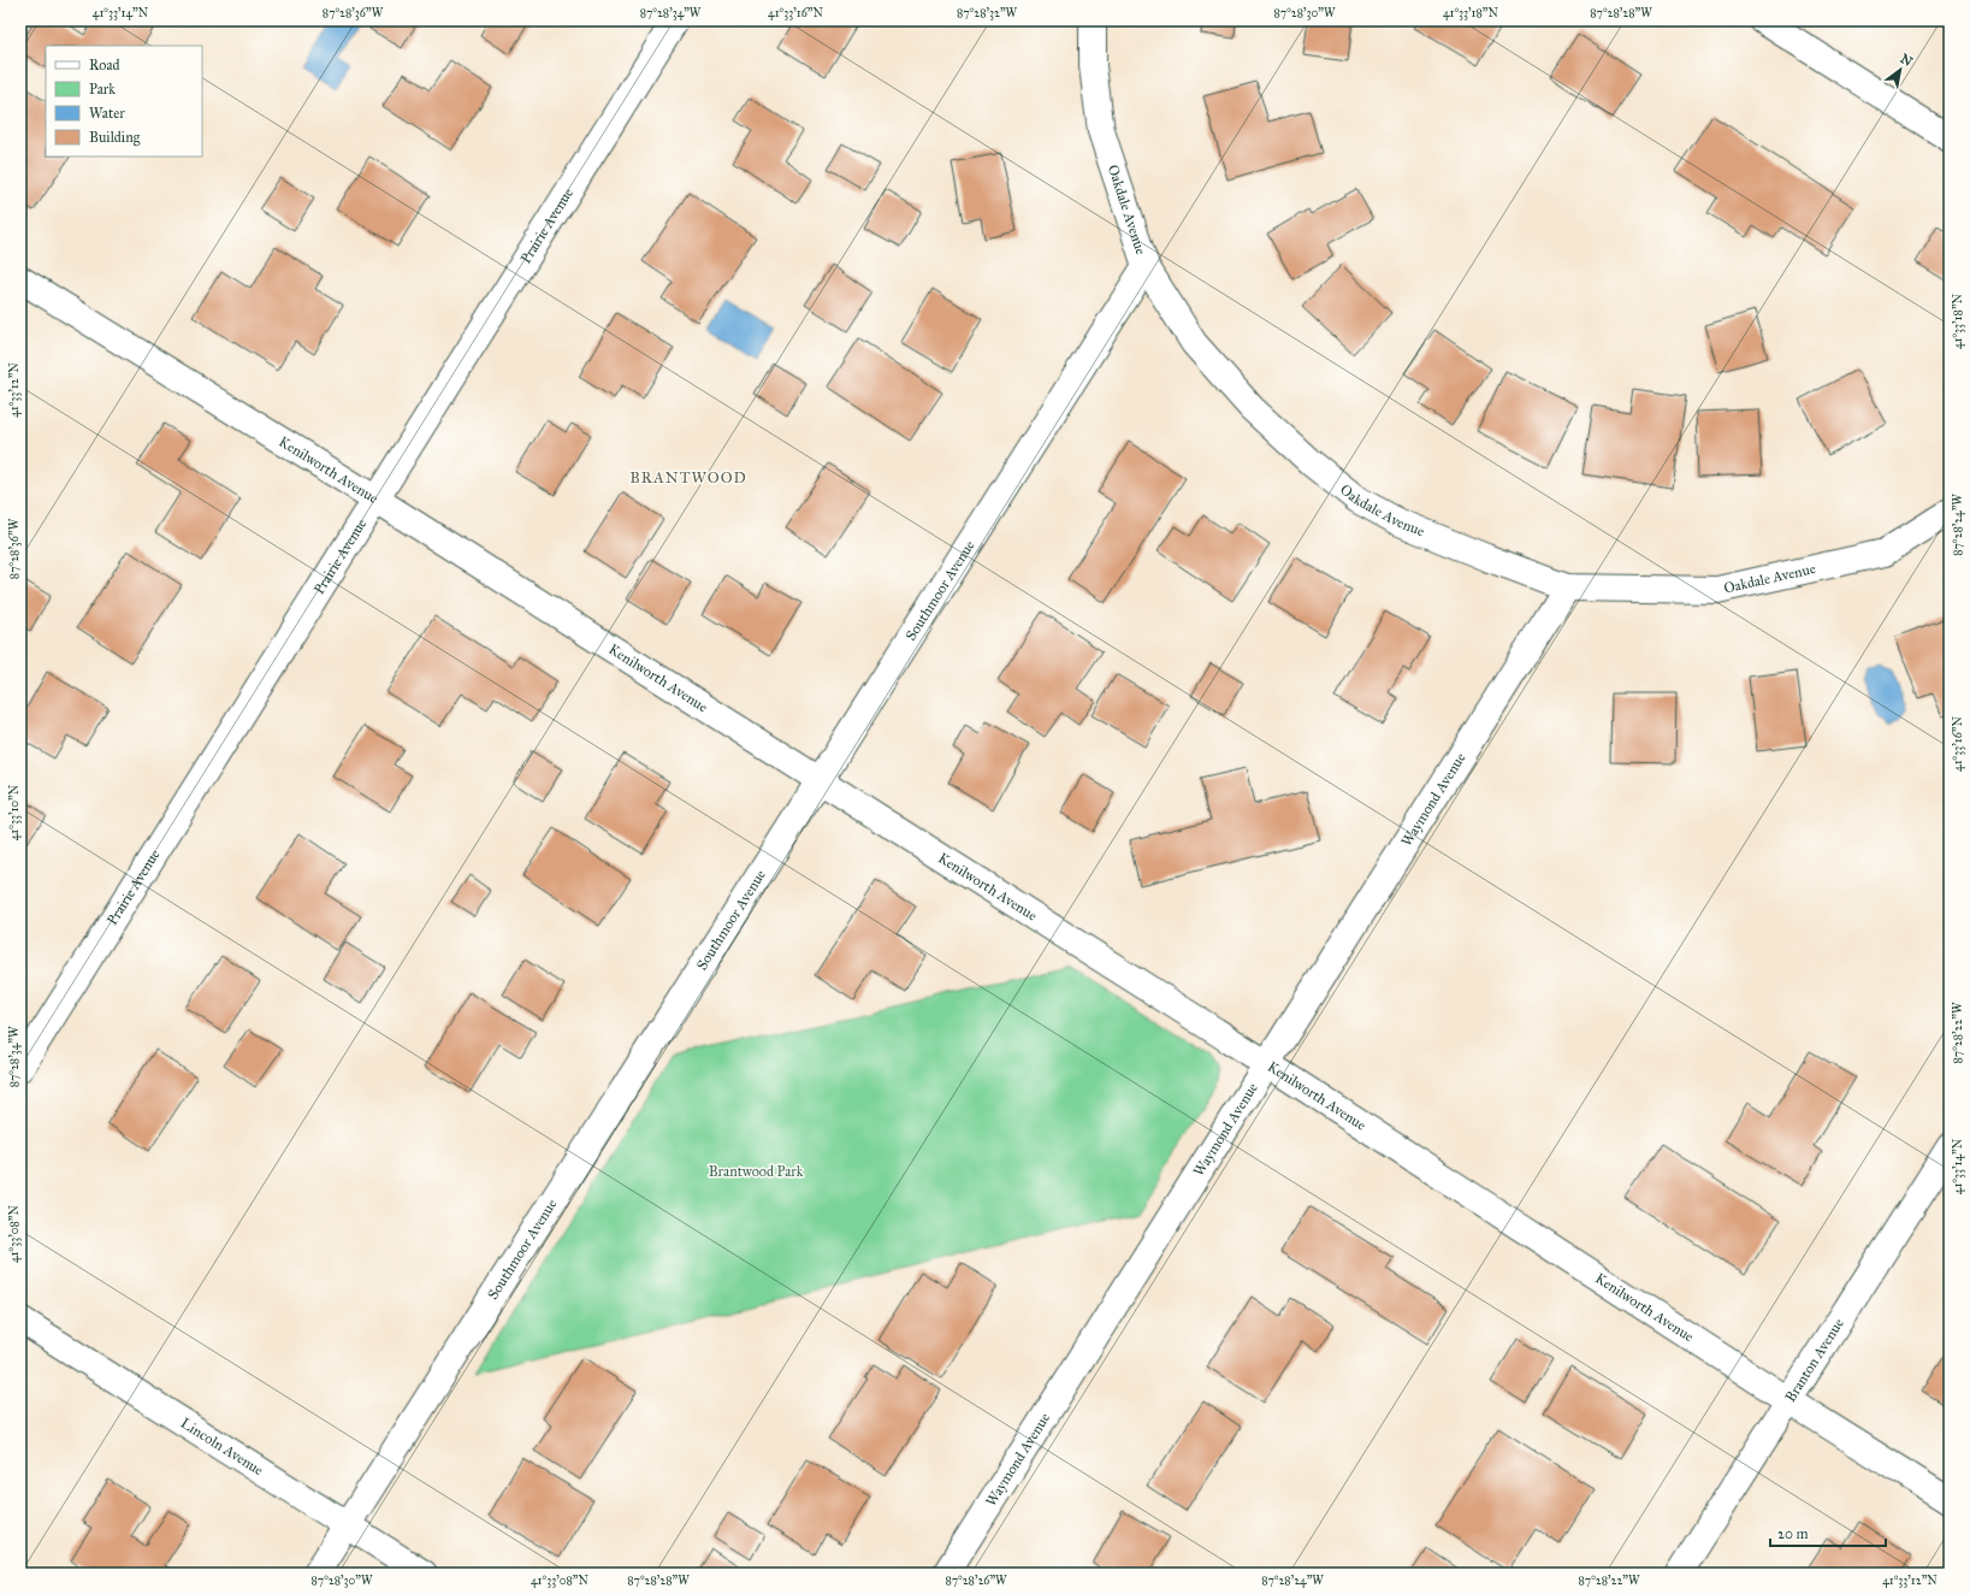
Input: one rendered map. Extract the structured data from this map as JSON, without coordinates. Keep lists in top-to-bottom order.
{
  "streets": {
    "street": [
      "Oakdale Avenue",
      "Prairie Avenue",
      "Kenilworth Avenue",
      "Southmoor Avenue",
      "Waymond Avenue",
      "Branton Avenue",
      "Lincoln Avenue"
    ]
  },
  "crossings": [
    ["Oakdale Avenue", "Southmoor Avenue"],
    ["Oakdale Avenue", "Waymond Avenue"],
    ["Prairie Avenue", "Kenilworth Avenue"],
    ["Kenilworth Avenue", "Southmoor Avenue"],
    ["Kenilworth Avenue", "Waymond Avenue"],
    ["Kenilworth Avenue", "Branton Avenue"],
    ["Southmoor Avenue", "Lincoln Avenue"]
  ],
  "districts": ["BRANTWOOD"],
  "parks": ["Brantwood Park"],
  "legend": [
    "Road",
    "Park",
    "Water",
    "Building"
  ],
  "scale_bar": "20 m",
  "north": "top right",
  "coordinates": [
    "41°33'14\"N",
    "87°28'36\"W",
    "87°28'34\"W",
    "41°33'16\"N",
    "87°28'32\"W",
    "87°28'30\"W",
    "41°33'18\"N",
    "87°28'28\"W",
    "41°33'12\"N",
    "87°28'24\"W",
    "41°33'10\"N",
    "87°28'22\"W",
    "41°33'08\"N",
    "87°28'26\"W"
  ]
}
